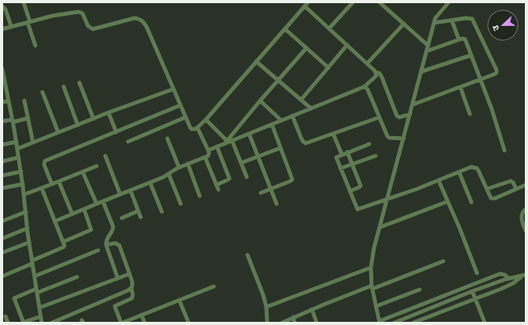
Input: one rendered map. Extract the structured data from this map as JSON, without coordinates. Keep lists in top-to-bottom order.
{
  "north": "left"
}
